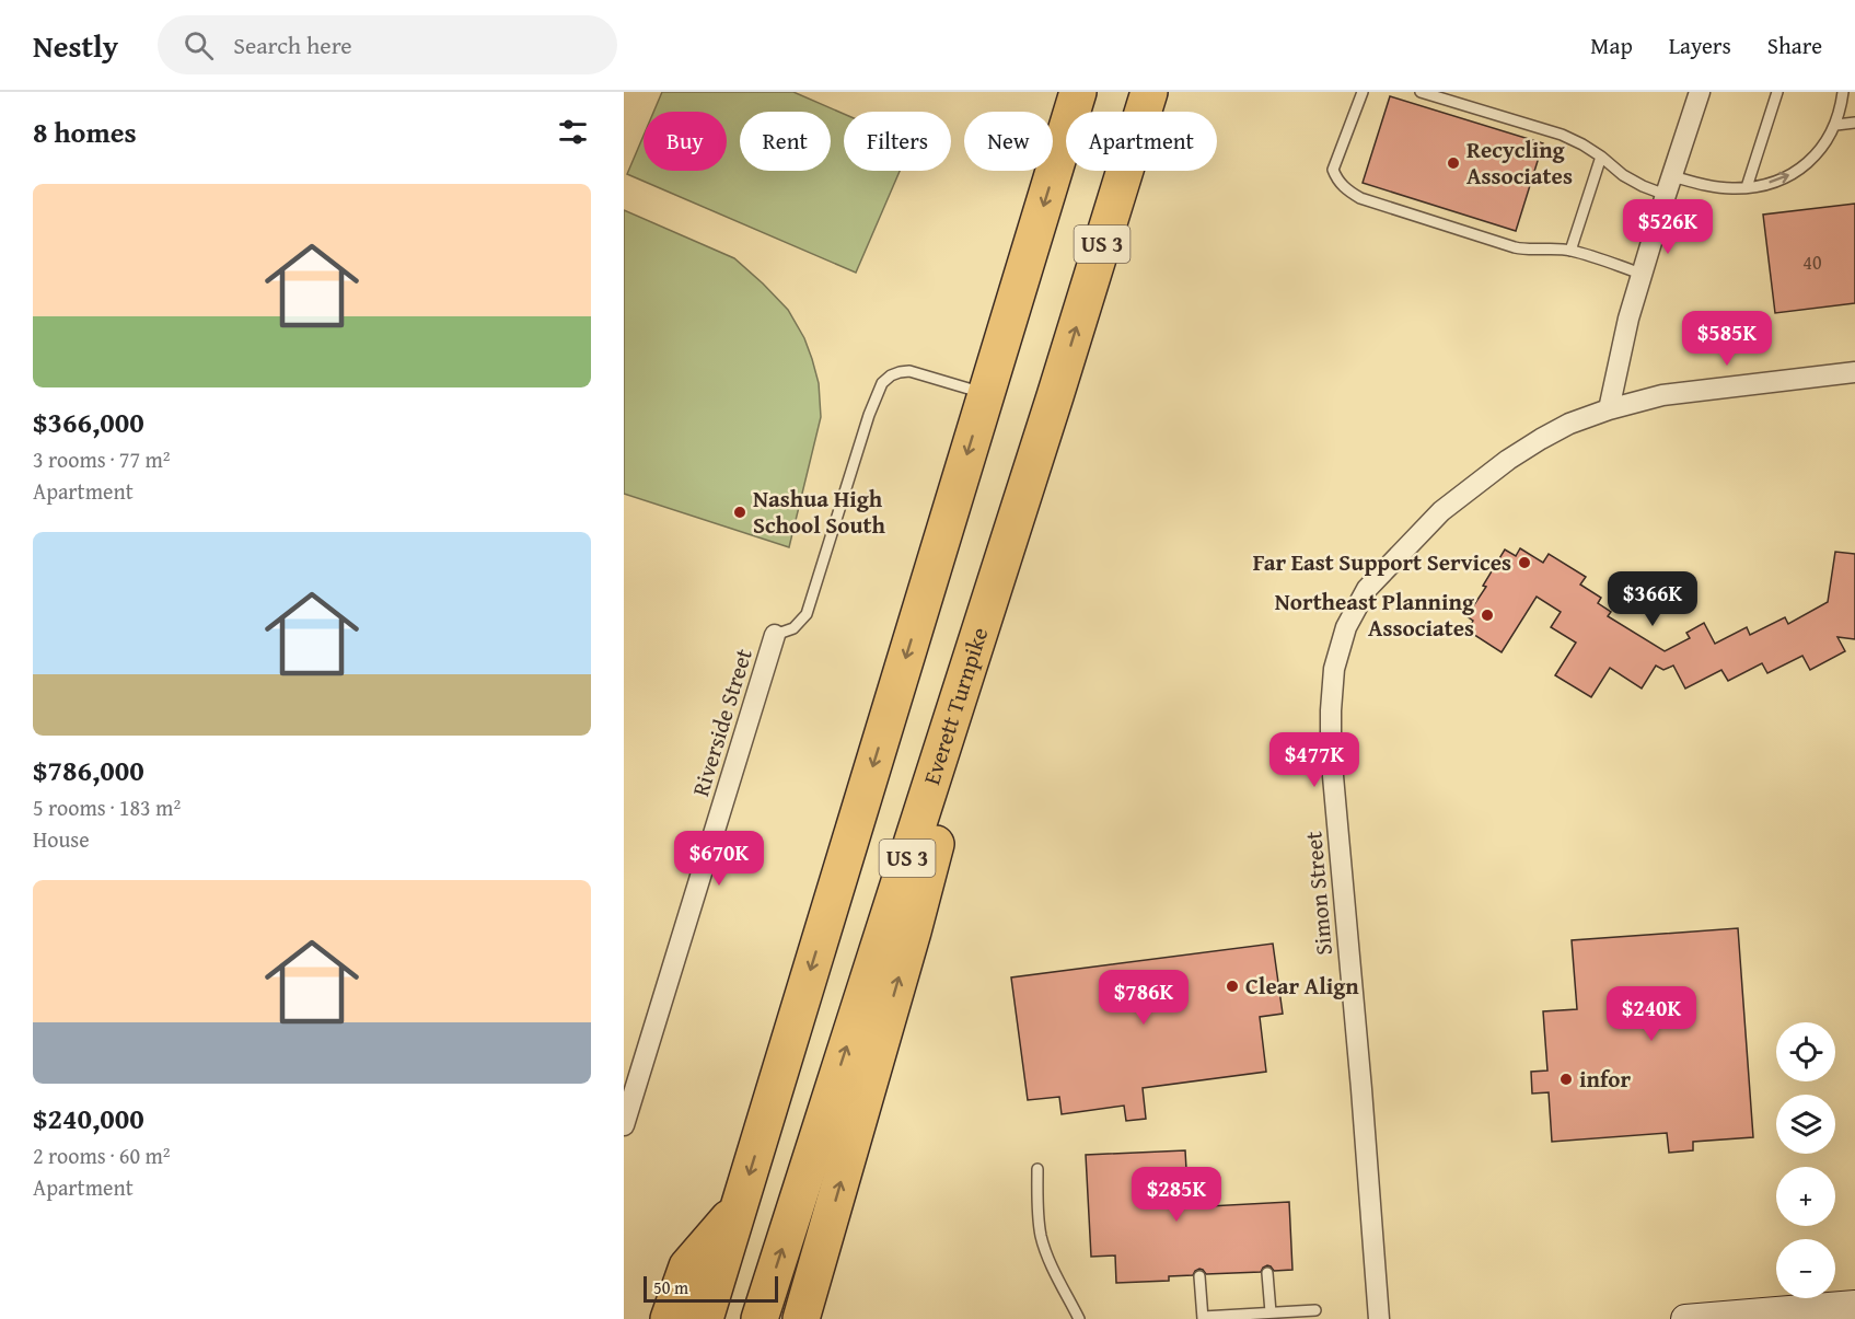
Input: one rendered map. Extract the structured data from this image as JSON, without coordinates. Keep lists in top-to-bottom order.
{
  "streets": {
    "highway": ["US 3", "Everett Turnpike"],
    "street": ["Riverside Street", "Simon Street"]
  },
  "places": [
    "Recycling Associates",
    "Nashua High School South",
    "Far East Support Services",
    "Northeast Planning Associates",
    "Clear Align",
    "infor"
  ],
  "house_numbers": ["40"],
  "scale_bar": "50 m",
  "page": {
    "header": "Nestly",
    "search": "Search here",
    "nav": ["Map", "Layers", "Share"],
    "heading": "8 homes",
    "chip": [
      "Buy",
      "Rent",
      "Filters",
      "New",
      "Apartment"
    ],
    "list": [
      {
        "name": "$366,000",
        "note": "3 rooms · 77 m² · Apartment"
      },
      {
        "name": "$786,000",
        "note": "5 rooms · 183 m² · House"
      },
      {
        "name": "$240,000",
        "note": "2 rooms · 60 m² · Apartment"
      }
    ],
    "price": [
      "$526K",
      "$585K",
      "$366K",
      "$477K",
      "$670K",
      "$786K",
      "$240K",
      "$285K"
    ],
    "map_buttons": ["+", "−"],
    "scale": "50 m"
  }
}
